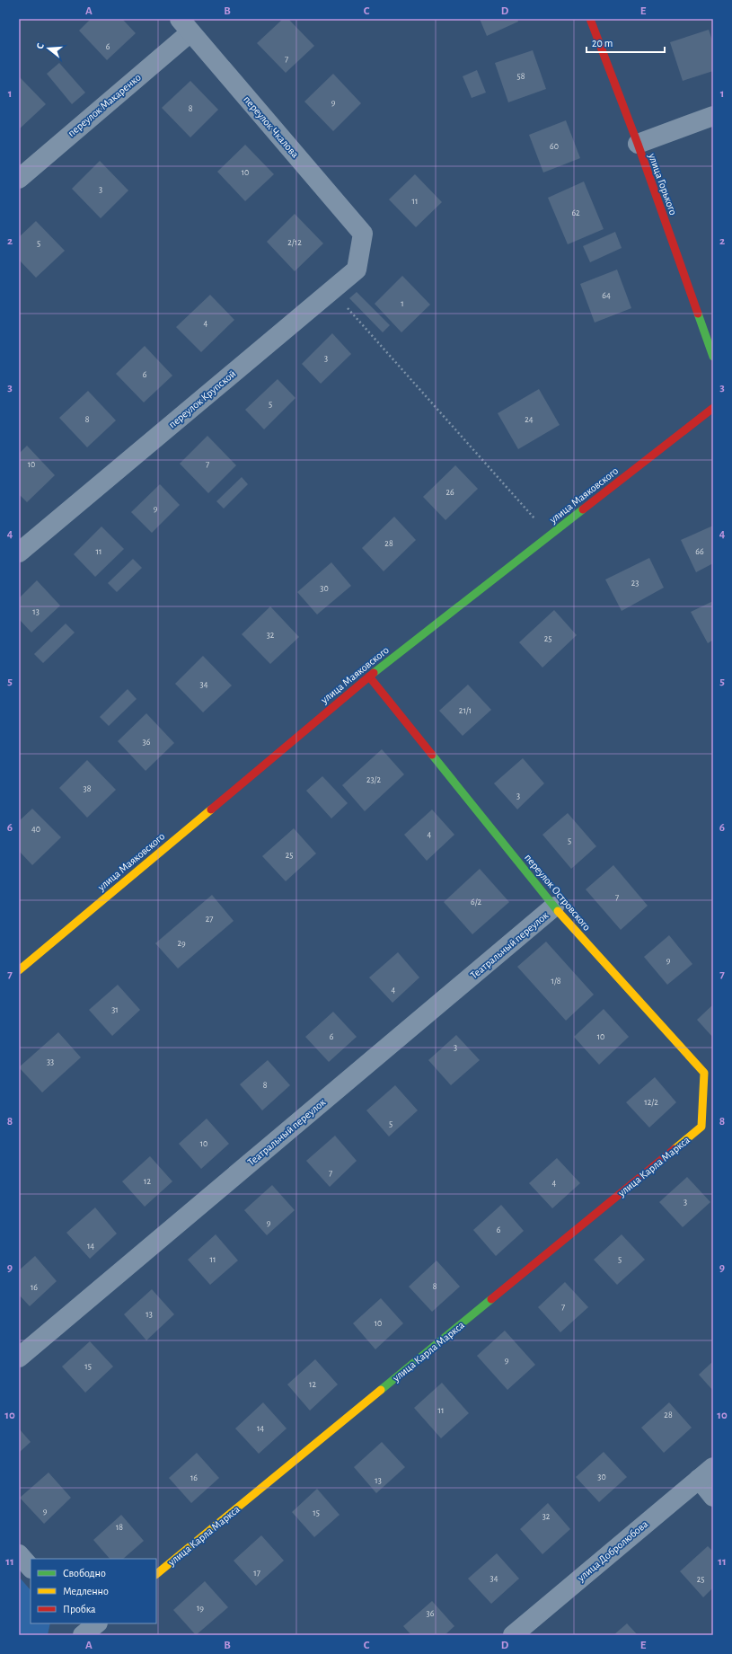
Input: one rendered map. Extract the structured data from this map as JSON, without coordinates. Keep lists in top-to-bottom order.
{
  "streets": {
    "street": [
      "переулок Макаренко",
      "переулок Чкалова",
      "улица Горького",
      "переулок Крупской",
      "улица Маяковского",
      "переулок Островского",
      "Театральный переулок",
      "улица Карла Маркса",
      "улица Добролюбова"
    ]
  },
  "crossings": [
    ["переулок Макаренко", "переулок Чкалова"],
    ["переулок Чкалова", "переулок Крупской"],
    ["улица Маяковского", "переулок Островского"],
    ["переулок Островского", "Театральный переулок"],
    ["переулок Островского", "улица Карла Маркса"]
  ],
  "house_numbers": [
    "6",
    "7",
    "58",
    "9",
    "8",
    "60",
    "10",
    "3",
    "11",
    "62",
    "2/12",
    "5",
    "64",
    "1",
    "4",
    "3",
    "6",
    "5",
    "8",
    "24",
    "10",
    "7",
    "26",
    "9",
    "28",
    "11",
    "66",
    "23",
    "30",
    "13",
    "32",
    "25",
    "34",
    "21/1",
    "36",
    "23/2",
    "38",
    "3",
    "40",
    "4",
    "5",
    "25",
    "7",
    "6/2",
    "27",
    "29",
    "9",
    "1/8",
    "4",
    "31",
    "6",
    "10",
    "3",
    "33",
    "8",
    "12/2",
    "5",
    "10",
    "7",
    "12",
    "4",
    "3",
    "9",
    "6",
    "14",
    "11",
    "5",
    "8",
    "16",
    "7",
    "13",
    "10",
    "9",
    "15",
    "12",
    "11",
    "28",
    "14",
    "30",
    "16",
    "13",
    "9",
    "15",
    "32",
    "18",
    "17",
    "34",
    "25",
    "19",
    "36"
  ],
  "legend": ["Свободно", "Медленно", "Пробка"],
  "scale_bar": "20 m",
  "north": "left",
  "grid": {
    "columns": [
      "A",
      "B",
      "C",
      "D",
      "E"
    ],
    "rows": [
      "1",
      "2",
      "3",
      "4",
      "5",
      "6",
      "7",
      "8",
      "9",
      "10",
      "11"
    ]
  }
}
